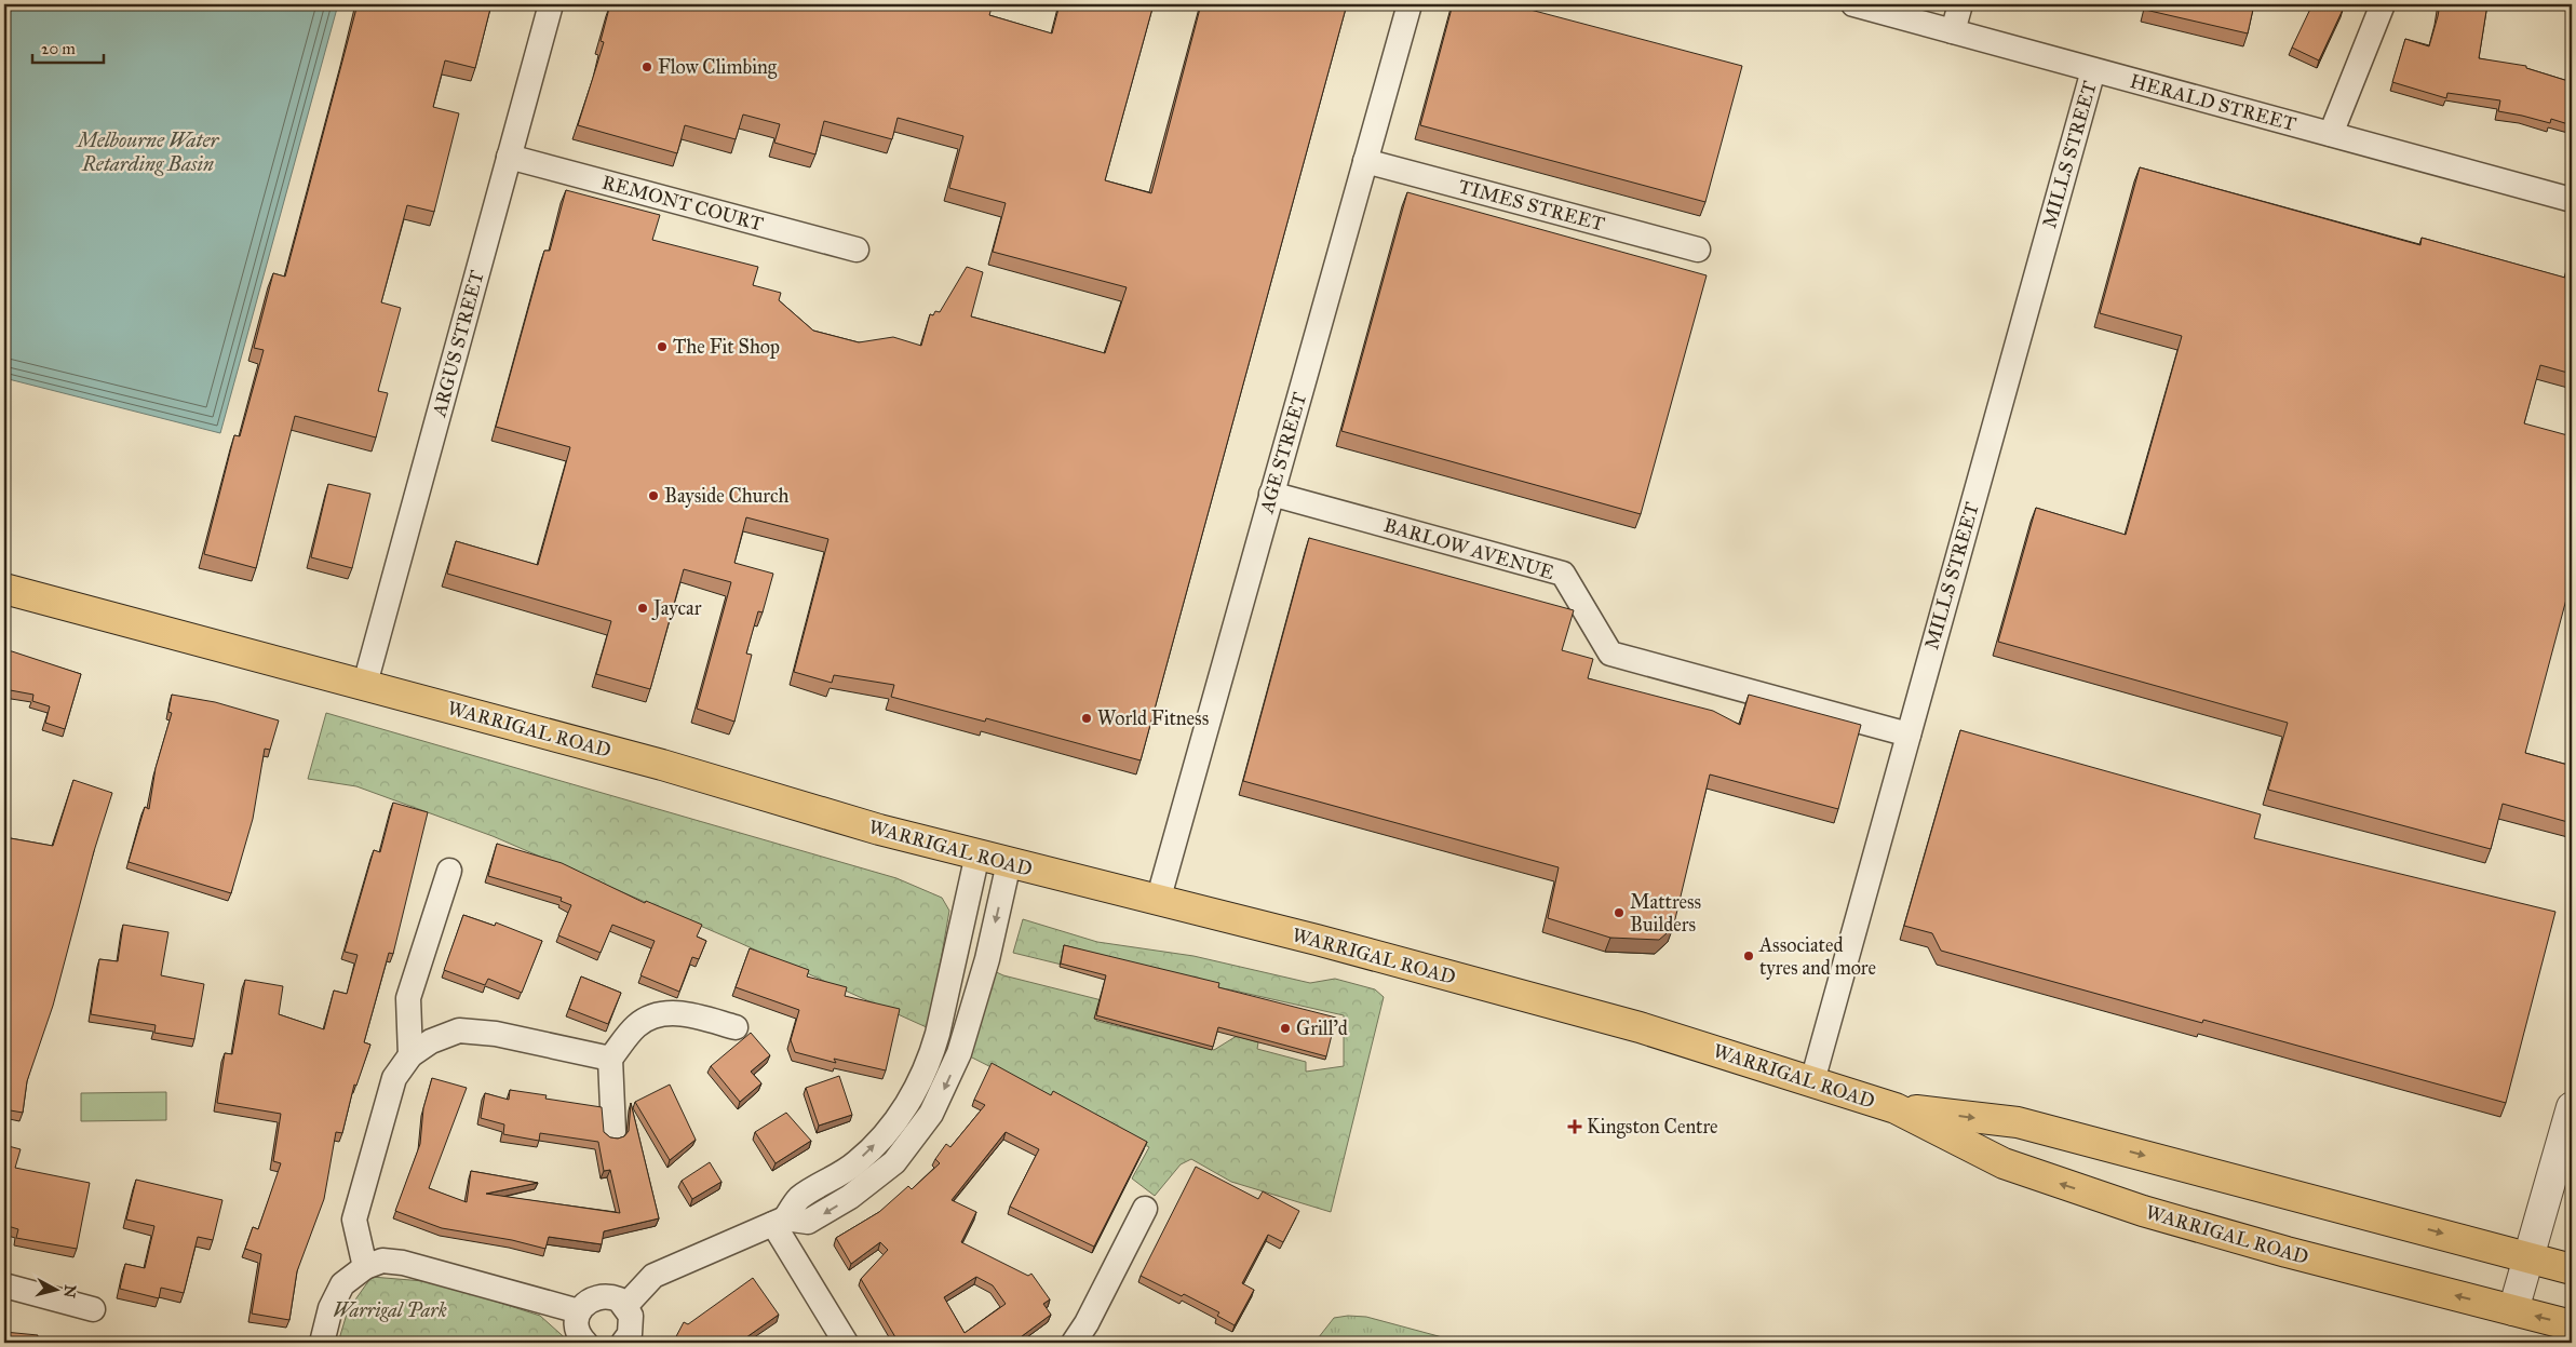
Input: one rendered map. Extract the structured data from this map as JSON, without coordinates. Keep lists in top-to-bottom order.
{
  "streets": {
    "highway": ["WARRIGAL ROAD"],
    "street": [
      "HERALD STREET",
      "MILLS STREET",
      "REMONT COURT",
      "TIMES STREET",
      "ARGUS STREET",
      "AGE STREET",
      "BARLOW AVENUE"
    ]
  },
  "crossings": [
    ["HERALD STREET", "MILLS STREET"],
    ["MILLS STREET", "BARLOW AVENUE"],
    ["MILLS STREET", "WARRIGAL ROAD"],
    ["REMONT COURT", "ARGUS STREET"],
    ["TIMES STREET", "AGE STREET"],
    ["ARGUS STREET", "WARRIGAL ROAD"],
    ["AGE STREET", "BARLOW AVENUE"],
    ["AGE STREET", "WARRIGAL ROAD"]
  ],
  "water": ["Melbourne Water Retarding Basin"],
  "parks": ["Warrigal Park"],
  "places": {
    "other": [
      "Flow Climbing",
      "The Fit Shop",
      "Bayside Church",
      "Jaycar",
      "World Fitness",
      "Mattress Builders",
      "Associated tyres and more",
      "Grill'd"
    ],
    "health": ["Kingston Centre"]
  },
  "scale_bar": "20 m",
  "north": "right"
}
